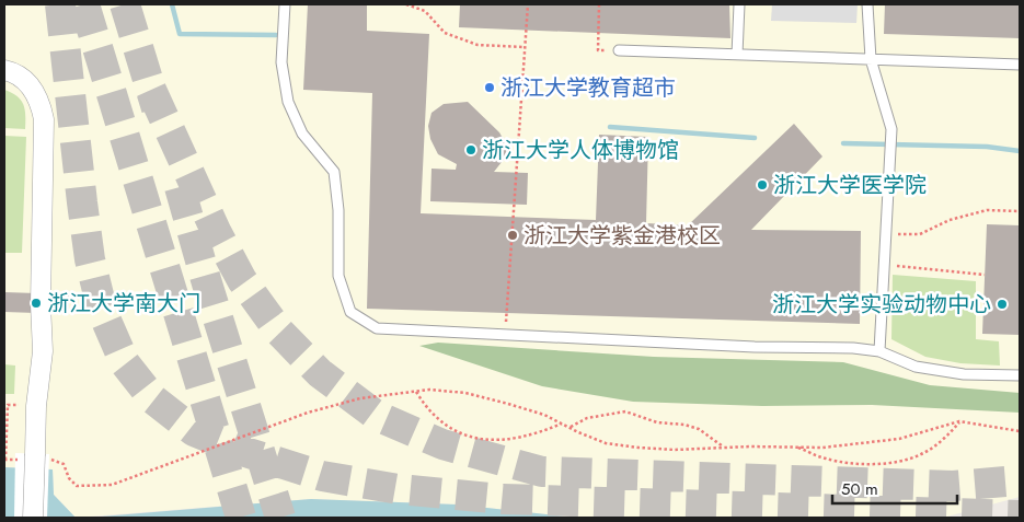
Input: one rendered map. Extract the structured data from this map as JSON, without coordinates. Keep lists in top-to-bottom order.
{
  "places": [
    "浙江大学教育超市",
    "浙江大学人体博物馆",
    "浙江大学医学院",
    "浙江大学紫金港校区",
    "浙江大学南大门",
    "浙江大学实验动物中心"
  ],
  "scale_bar": "50 m"
}
